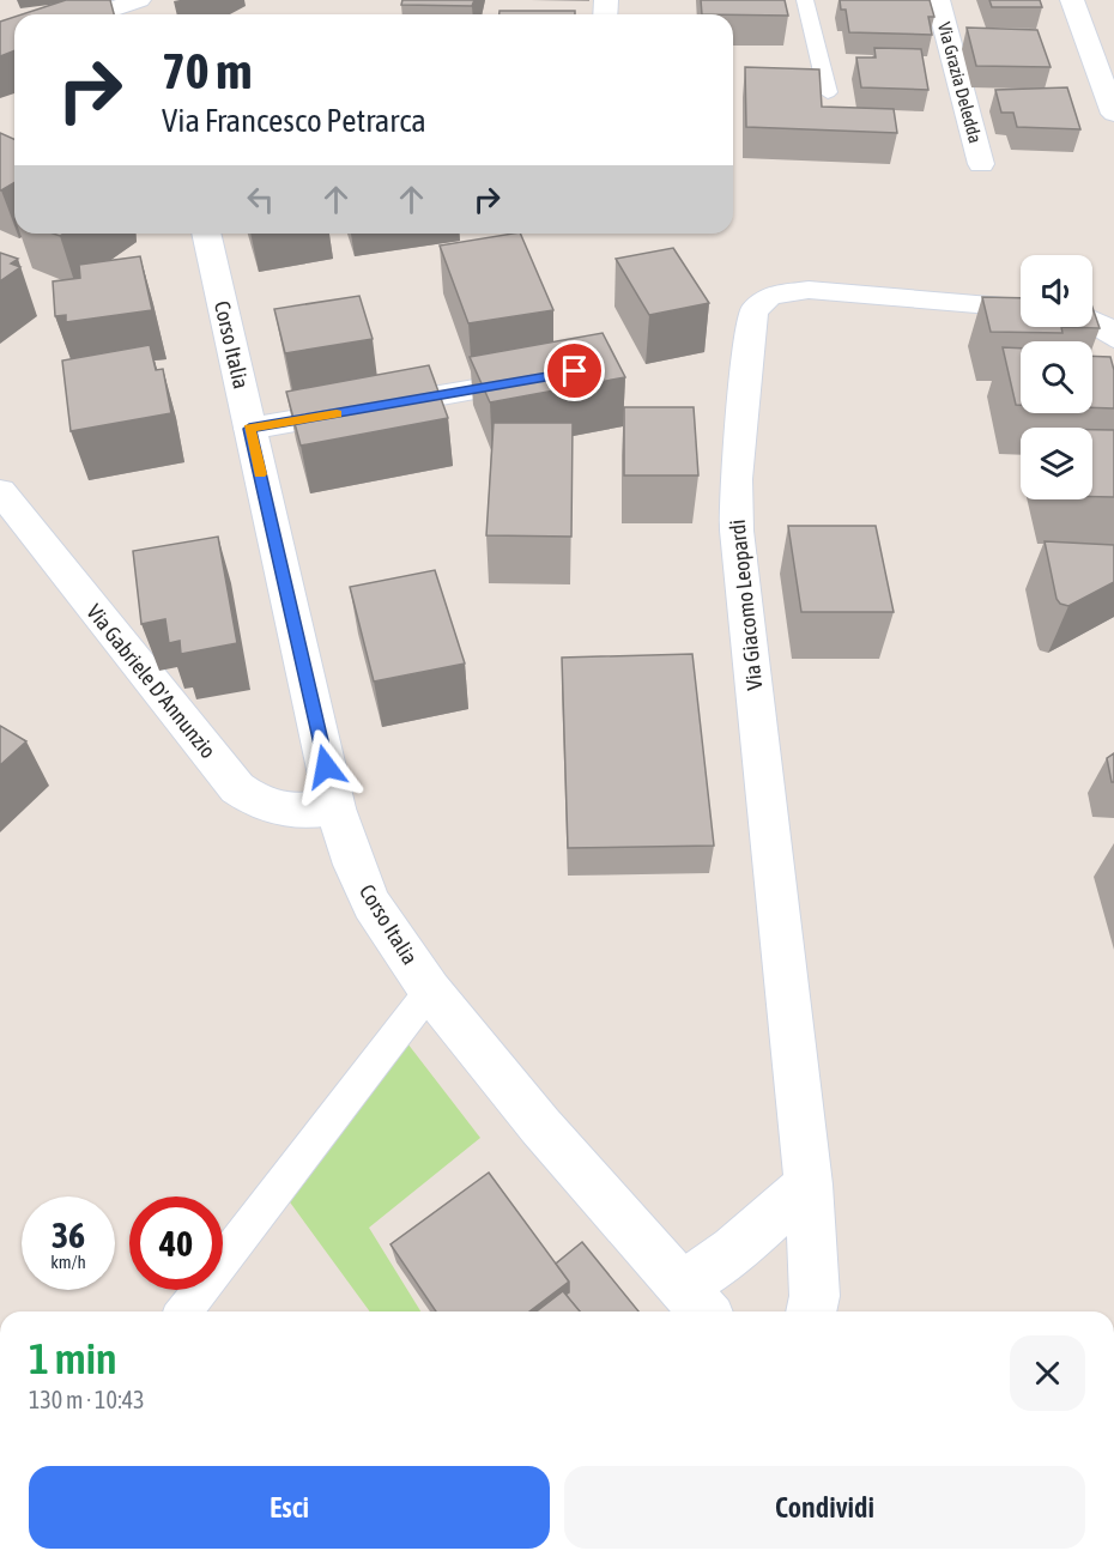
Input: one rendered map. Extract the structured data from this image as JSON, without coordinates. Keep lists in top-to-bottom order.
{
  "streets": {
    "street": [
      "Via Grazia Deledda",
      "Corso Italia",
      "Via Giacomo Leopardi",
      "Via Gabriele D'Annunzio"
    ]
  },
  "crossings": [
    ["Corso Italia", "Via Gabriele D'Annunzio"]
  ],
  "page": {
    "turn": ["70 m", "Via Francesco Petrarca"],
    "speed": "36 km/h",
    "limit": "40",
    "heading": ["1 min", "130 m · 10:43"],
    "buttons": ["Esci", "Condividi"]
  }
}
